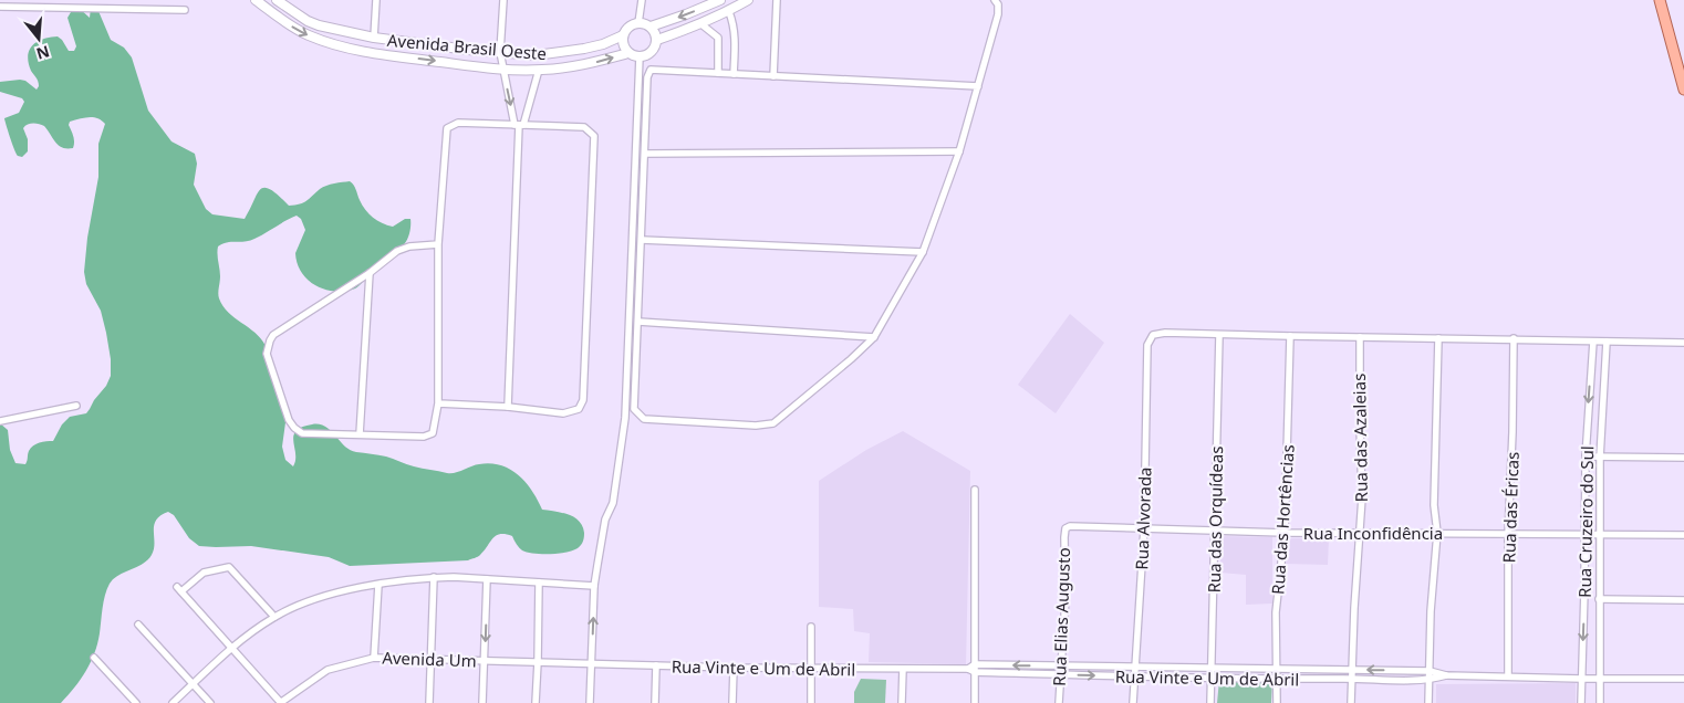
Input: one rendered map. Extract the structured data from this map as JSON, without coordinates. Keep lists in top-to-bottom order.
{
  "streets": {
    "street": [
      "Avenida Brasil Oeste",
      "Rua das Azaleias",
      "Rua das Éricas",
      "Rua Alvorada",
      "Rua das Orquídeas",
      "Rua das Hortências",
      "Rua Cruzeiro do Sul",
      "Rua Inconfidência",
      "Rua Elias Augusto",
      "Avenida Um",
      "Rua Vinte e Um de Abril"
    ]
  },
  "crossings": [
    ["Rua das Azaleias", "Rua Inconfidência"],
    ["Rua das Azaleias", "Rua Vinte e Um de Abril"],
    ["Rua das Éricas", "Rua Inconfidência"],
    ["Rua das Éricas", "Rua Vinte e Um de Abril"],
    ["Rua Alvorada", "Rua das Orquídeas"],
    ["Rua Alvorada", "Rua Inconfidência"],
    ["Rua Alvorada", "Rua Vinte e Um de Abril"],
    ["Rua das Orquídeas", "Rua Inconfidência"],
    ["Rua das Orquídeas", "Rua Vinte e Um de Abril"],
    ["Rua das Hortências", "Rua Inconfidência"],
    ["Rua das Hortências", "Rua Vinte e Um de Abril"],
    ["Rua Cruzeiro do Sul", "Rua Inconfidência"],
    ["Rua Cruzeiro do Sul", "Rua Vinte e Um de Abril"],
    ["Rua Inconfidência", "Rua Elias Augusto"],
    ["Rua Elias Augusto", "Rua Vinte e Um de Abril"],
    ["Avenida Um", "Rua Vinte e Um de Abril"]
  ],
  "north": "bottom"
}
